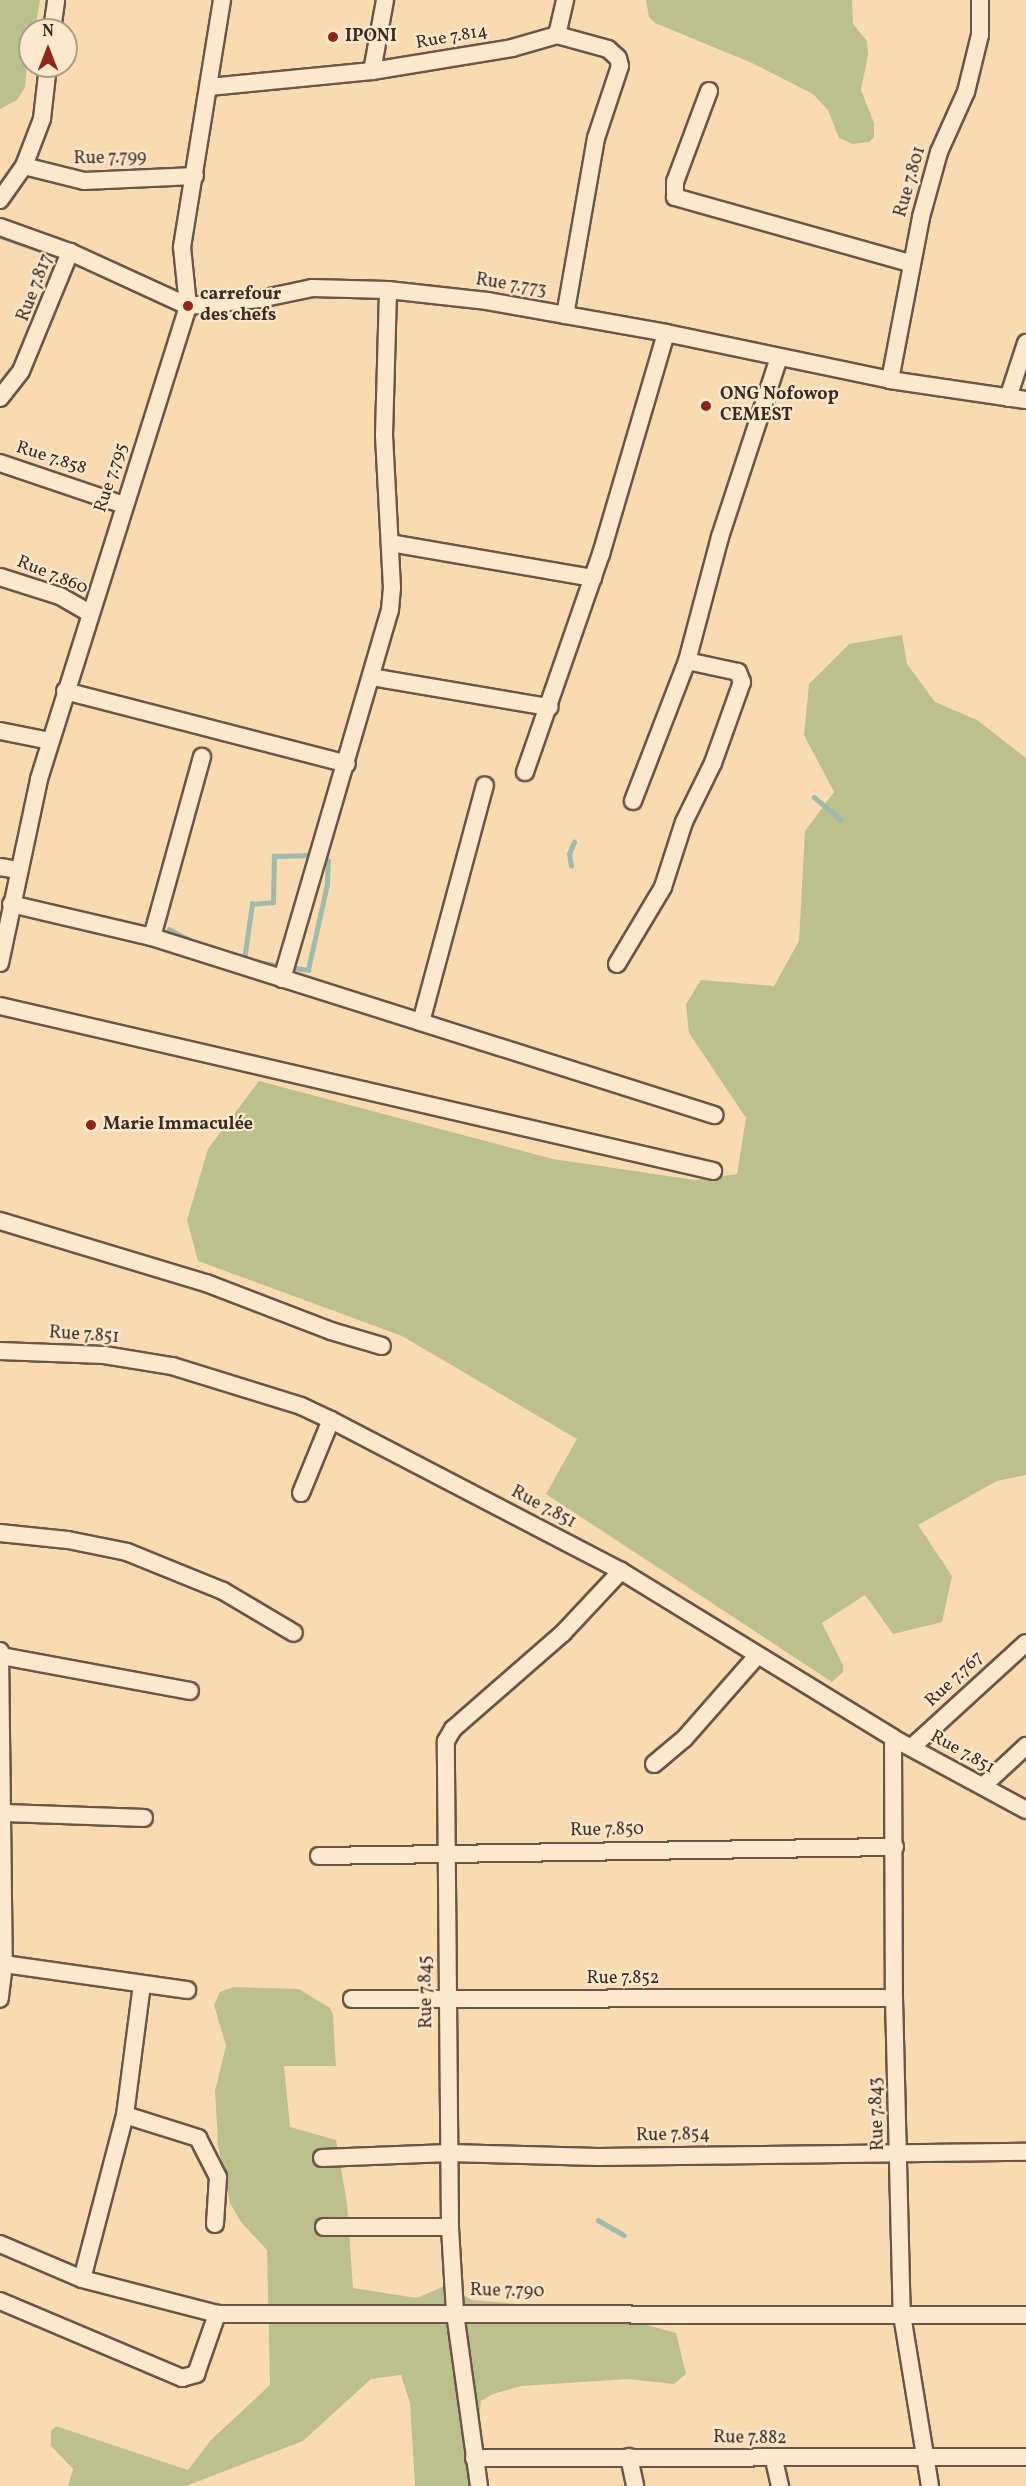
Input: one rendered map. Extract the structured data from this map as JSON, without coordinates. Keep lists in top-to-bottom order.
{
  "streets": {
    "street": [
      "Rue 7.814",
      "Rue 7.799",
      "Rue 7.801",
      "Rue 7.773",
      "Rue 7.817",
      "Rue 7.858",
      "Rue 7.795",
      "Rue 7.860",
      "Rue 7.851",
      "Rue 7.767",
      "Rue 7.850",
      "Rue 7.852",
      "Rue 7.845",
      "Rue 7.843",
      "Rue 7.854",
      "Rue 7.790",
      "Rue 7.882"
    ]
  },
  "crossings": [
    ["Rue 7.814", "Rue 7.795"],
    ["Rue 7.799", "Rue 7.795"],
    ["Rue 7.801", "Rue 7.773"],
    ["Rue 7.773", "Rue 7.795"],
    ["Rue 7.858", "Rue 7.795"],
    ["Rue 7.795", "Rue 7.860"],
    ["Rue 7.851", "Rue 7.767"],
    ["Rue 7.851", "Rue 7.845"],
    ["Rue 7.851", "Rue 7.843"],
    ["Rue 7.850", "Rue 7.845"],
    ["Rue 7.850", "Rue 7.843"],
    ["Rue 7.852", "Rue 7.845"],
    ["Rue 7.852", "Rue 7.843"],
    ["Rue 7.845", "Rue 7.854"],
    ["Rue 7.845", "Rue 7.790"],
    ["Rue 7.845", "Rue 7.882"],
    ["Rue 7.843", "Rue 7.854"],
    ["Rue 7.843", "Rue 7.790"],
    ["Rue 7.843", "Rue 7.882"]
  ],
  "places": [
    "IPONI",
    "carrefour des chefs",
    "ONG Nofowop CEMEST",
    "Marie Immaculée"
  ],
  "north": "top"
}
